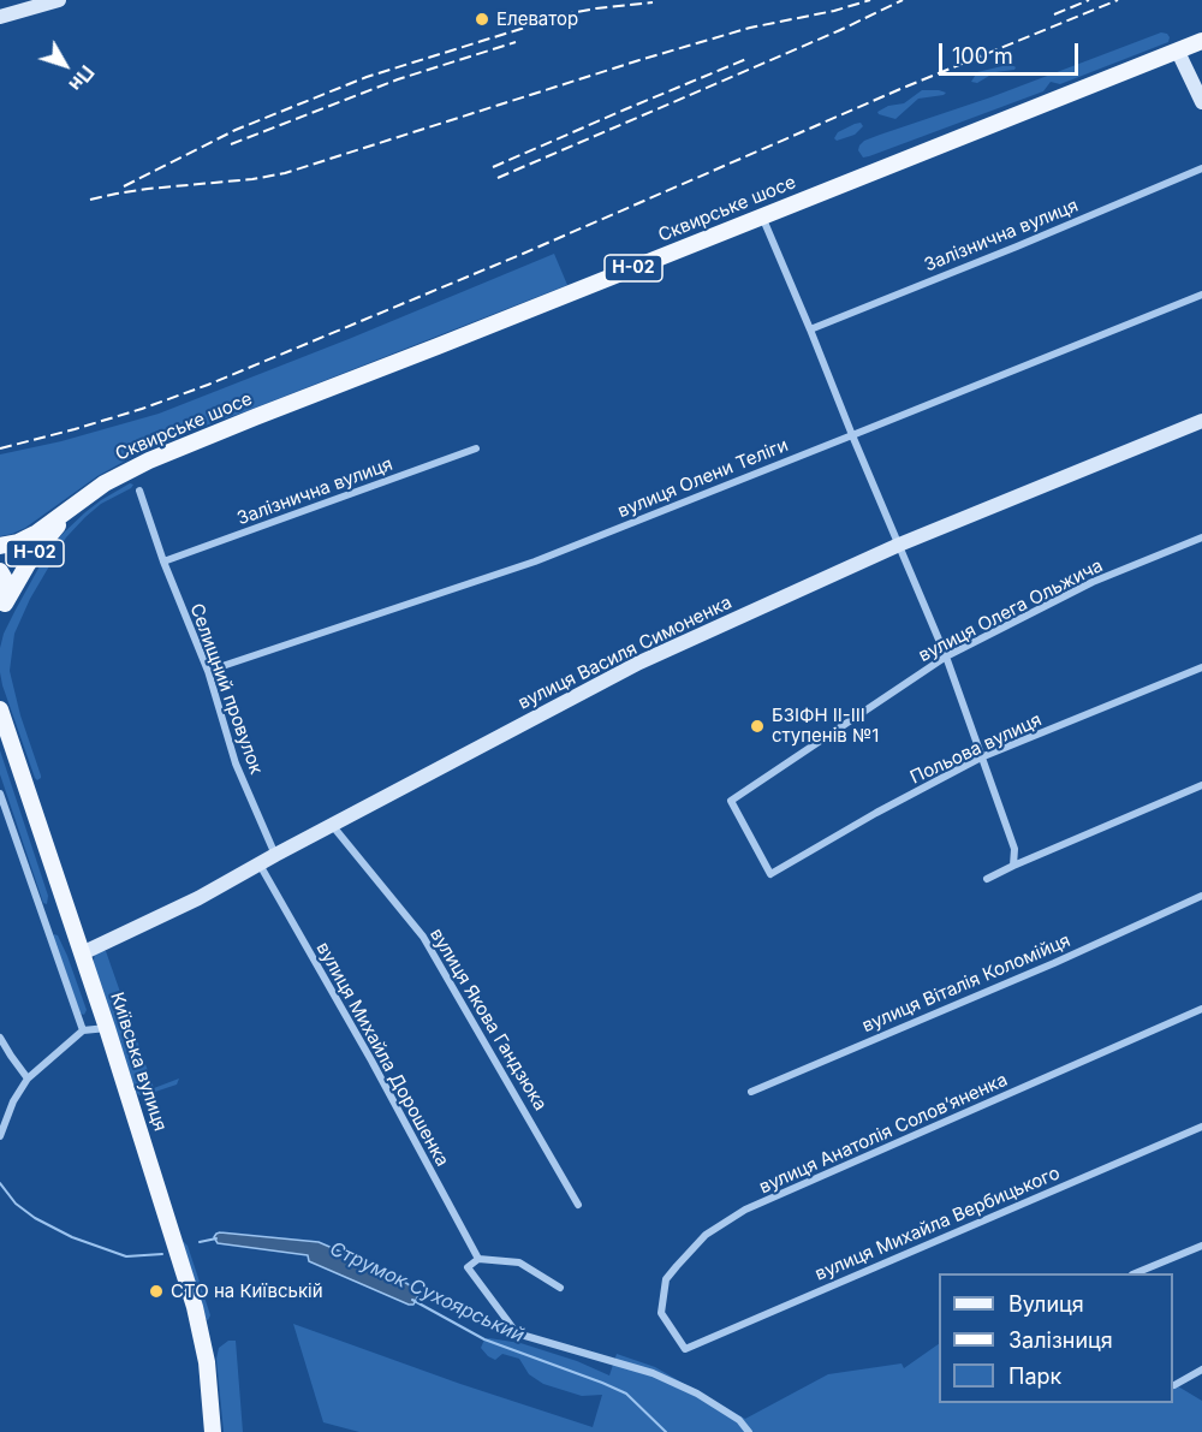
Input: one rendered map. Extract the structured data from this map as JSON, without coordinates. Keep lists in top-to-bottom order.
{
  "streets": {
    "main road": ["Сквирське шосе", "Н-02", "Київська вулиця"],
    "street": [
      "Залізнична вулиця",
      "вулиця Олени Теліги",
      "вулиця Олега Ольжича",
      "вулиця Василя Симоненка",
      "Селищний провулок",
      "Польова вулиця",
      "вулиця Віталія Коломійця",
      "вулиця Якова Гандзюка",
      "вулиця Михайла Дорошенка",
      "вулиця Анатолія Соловʼяненка",
      "вулиця Михайла Вербицького"
    ]
  },
  "crossings": [
    ["Залізнична вулиця", "Селищний провулок"],
    ["вулиця Олени Теліги", "Селищний провулок"],
    ["вулиця Олега Ольжича", "Польова вулиця"],
    ["вулиця Василя Симоненка", "Селищний провулок"],
    ["вулиця Василя Симоненка", "вулиця Якова Гандзюка"],
    ["вулиця Василя Симоненка", "вулиця Михайла Дорошенка"],
    ["вулиця Василя Симоненка", "Київська вулиця"],
    ["вулиця Анатолія Соловʼяненка", "вулиця Михайла Вербицького"]
  ],
  "water": ["Струмок Сухоярський"],
  "places": ["Елеватор", "БЗІФН ІІ-ІІІ ступенів №1", "СТО на Київській"],
  "legend": ["Вулиця", "Залізниця", "Парк"],
  "scale_bar": "100 m",
  "north": "bottom right"
}
